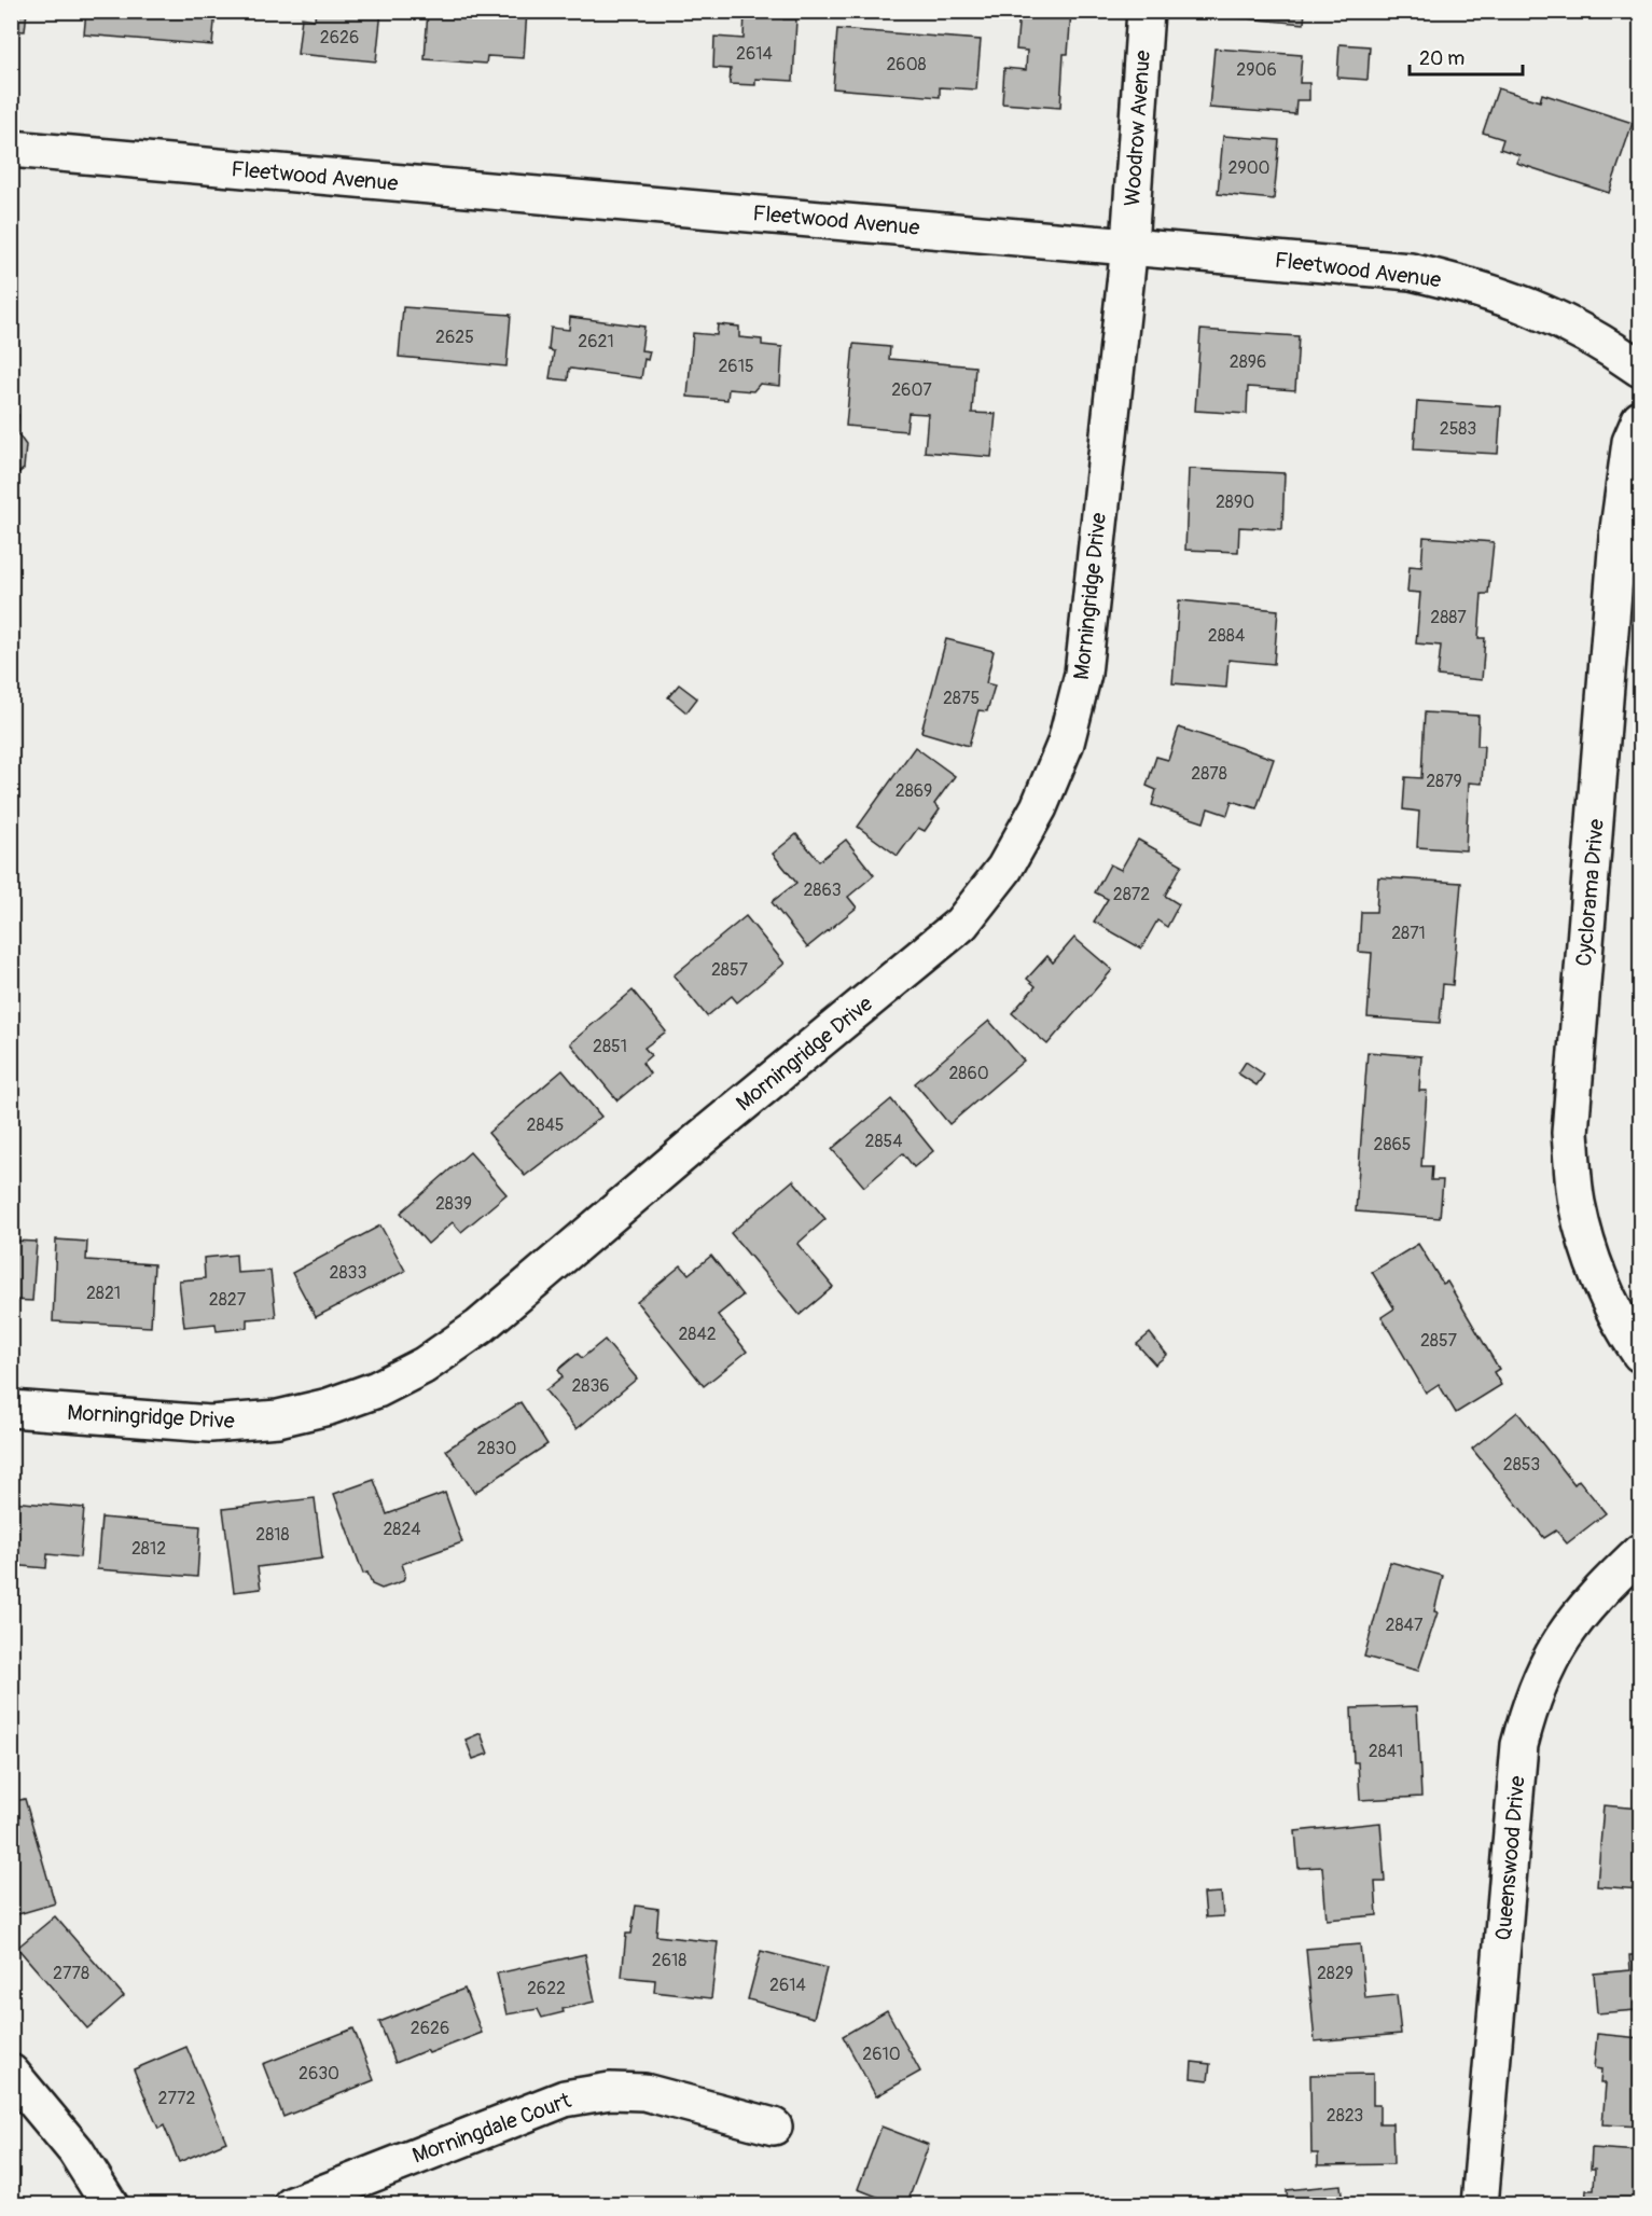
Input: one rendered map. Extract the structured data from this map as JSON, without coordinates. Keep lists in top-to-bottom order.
{
  "streets": {
    "street": [
      "Woodrow Avenue",
      "Fleetwood Avenue",
      "Morningridge Drive",
      "Cyclorama Drive",
      "Queenswood Drive",
      "Morningdale Court"
    ]
  },
  "crossings": [
    ["Woodrow Avenue", "Fleetwood Avenue"],
    ["Woodrow Avenue", "Morningridge Drive"],
    ["Fleetwood Avenue", "Morningridge Drive"]
  ],
  "house_numbers": [
    "2626",
    "2614",
    "2608",
    "2906",
    "2900",
    "2625",
    "2621",
    "2896",
    "2615",
    "2607",
    "2583",
    "2890",
    "2887",
    "2884",
    "2875",
    "2878",
    "2879",
    "2869",
    "2863",
    "2872",
    "2871",
    "2857",
    "2851",
    "2860",
    "2845",
    "2854",
    "2865",
    "2839",
    "2833",
    "2821",
    "2827",
    "2842",
    "2857",
    "2836",
    "2830",
    "2853",
    "2824",
    "2818",
    "2812",
    "2847",
    "2841",
    "2618",
    "2778",
    "2829",
    "2614",
    "2622",
    "2626",
    "2610",
    "2630",
    "2772",
    "2823"
  ],
  "scale_bar": "20 m"
}
